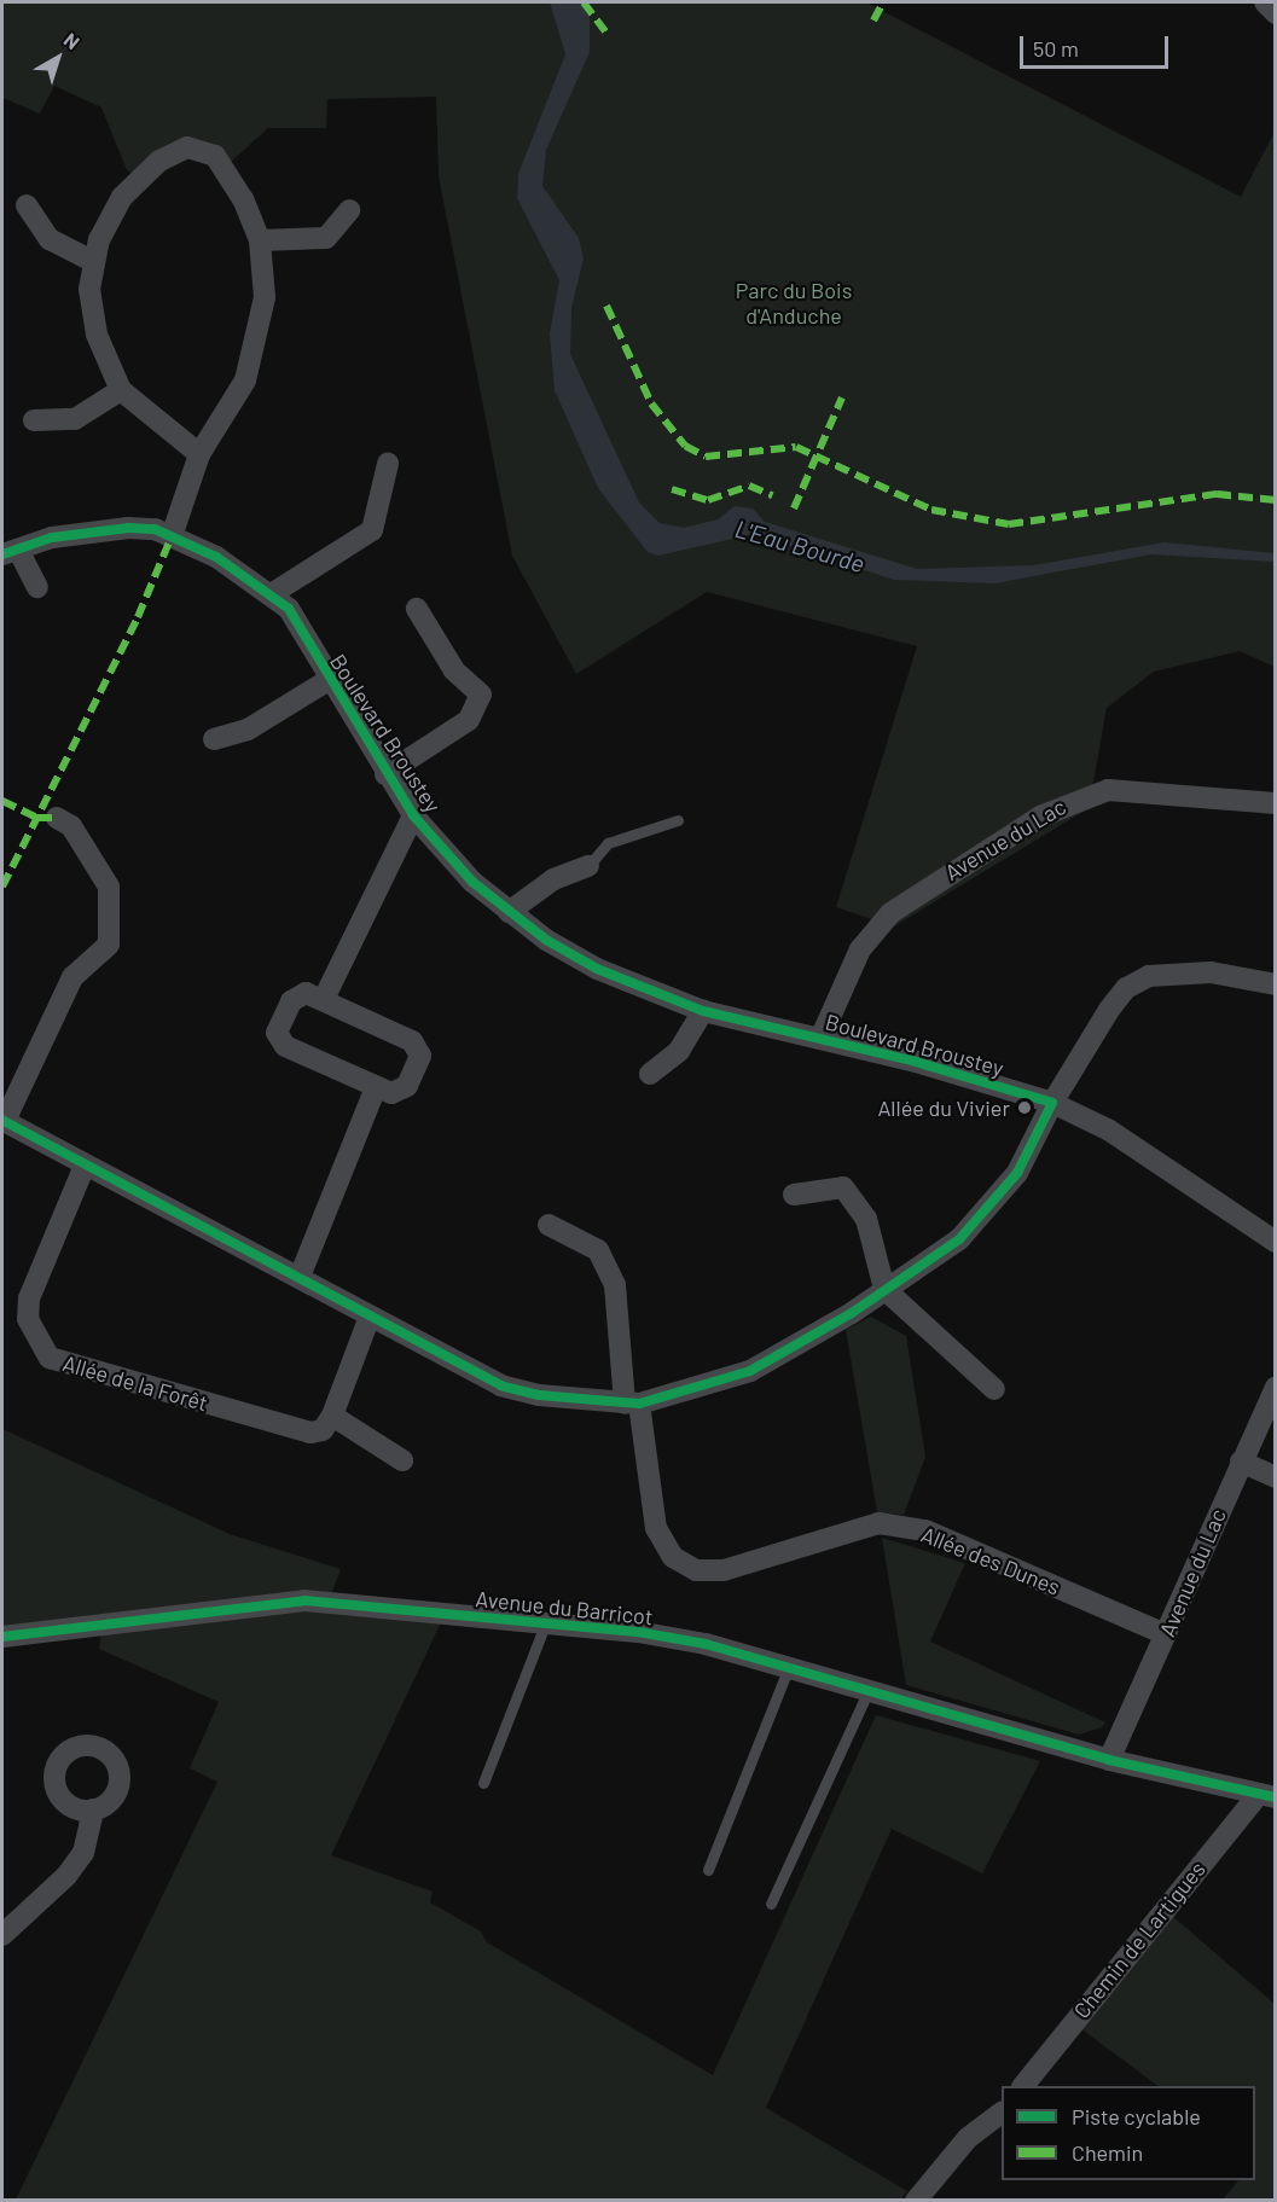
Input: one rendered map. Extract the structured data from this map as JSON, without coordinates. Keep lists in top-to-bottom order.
{
  "streets": {
    "street": [
      "Boulevard Broustey",
      "Avenue du Lac",
      "Allée de la Forêt",
      "Allée des Dunes",
      "Avenue du Barricot",
      "Chemin de Lartigues"
    ]
  },
  "crossings": [
    ["Boulevard Broustey", "Avenue du Lac"],
    ["Avenue du Lac", "Allée des Dunes"],
    ["Avenue du Lac", "Avenue du Barricot"],
    ["Avenue du Barricot", "Chemin de Lartigues"]
  ],
  "water": ["L'Eau Bourde"],
  "parks": ["Parc du Bois d'Anduche"],
  "places": ["Allée du Vivier"],
  "legend": ["Piste cyclable", "Chemin"],
  "scale_bar": "50 m",
  "north": "top right"
}
